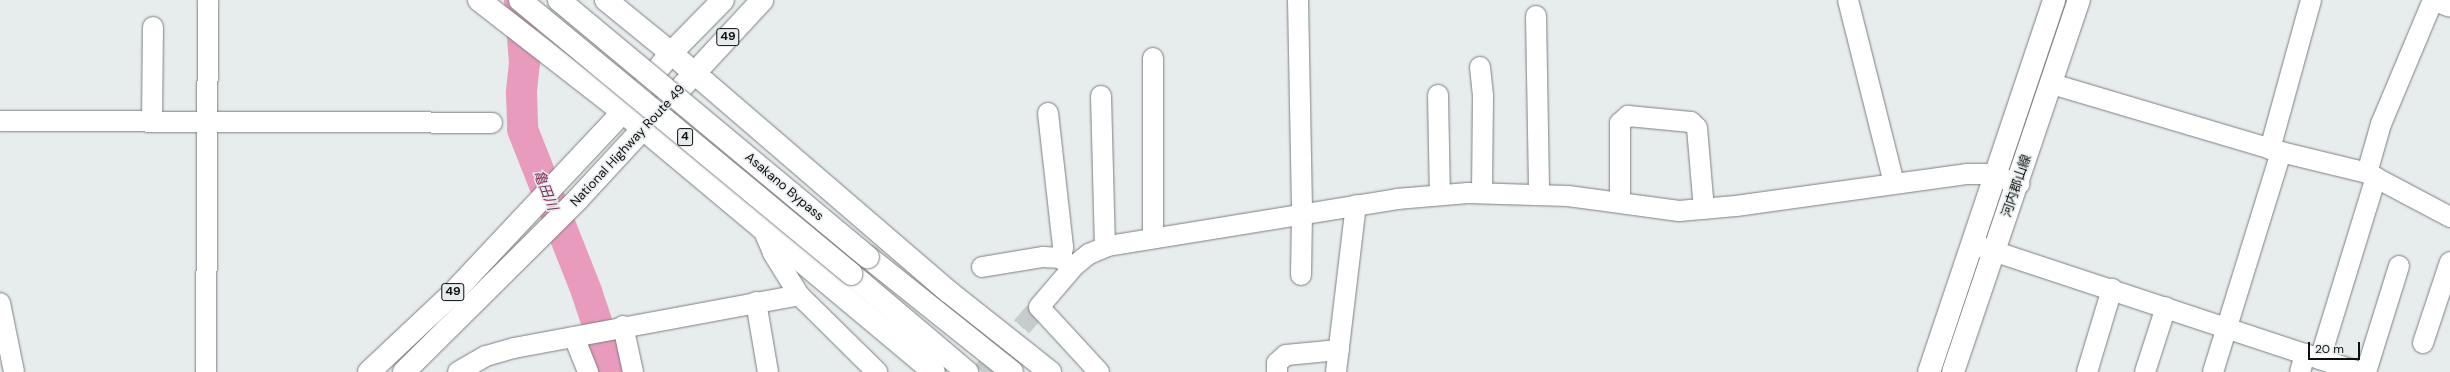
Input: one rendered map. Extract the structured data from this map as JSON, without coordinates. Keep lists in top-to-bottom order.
{
  "streets": {
    "main road": [
      "49",
      "4",
      "National Highway Route 49",
      "河内郡山線",
      "Asakano Bypass"
    ]
  },
  "water": ["亀田川"],
  "scale_bar": "20 m"
}
